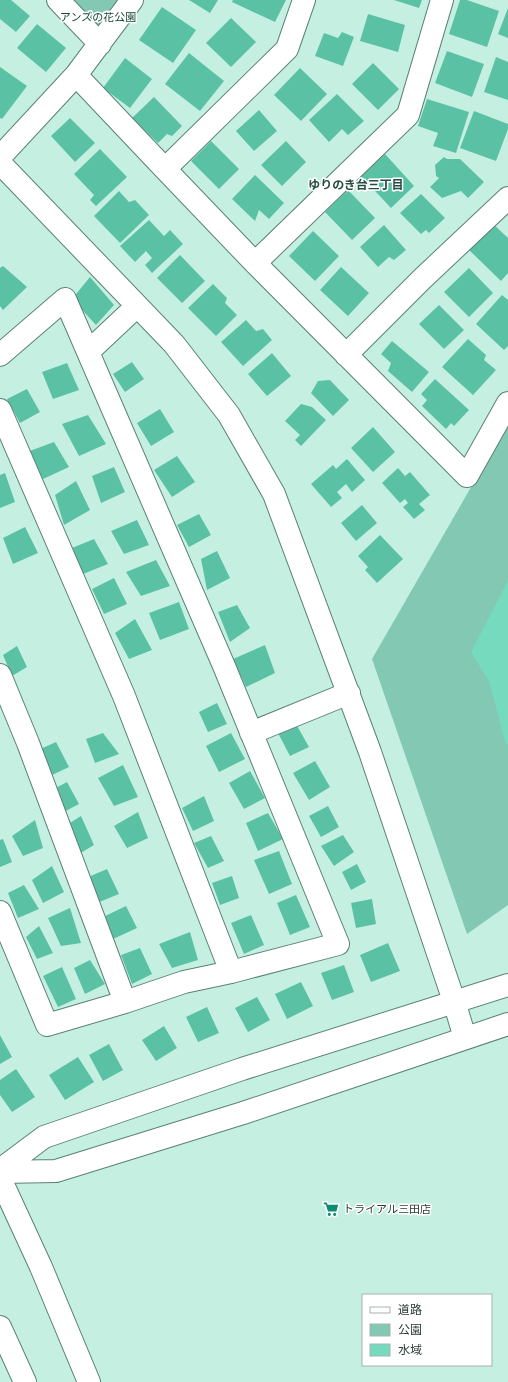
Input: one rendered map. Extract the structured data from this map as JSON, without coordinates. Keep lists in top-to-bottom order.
{
  "districts": ["ゆりのき台三丁目"],
  "parks": ["アンズの花公園"],
  "places": {
    "supermarket": ["トライアル三田店"]
  },
  "legend": ["道路", "公園", "水域"]
}
